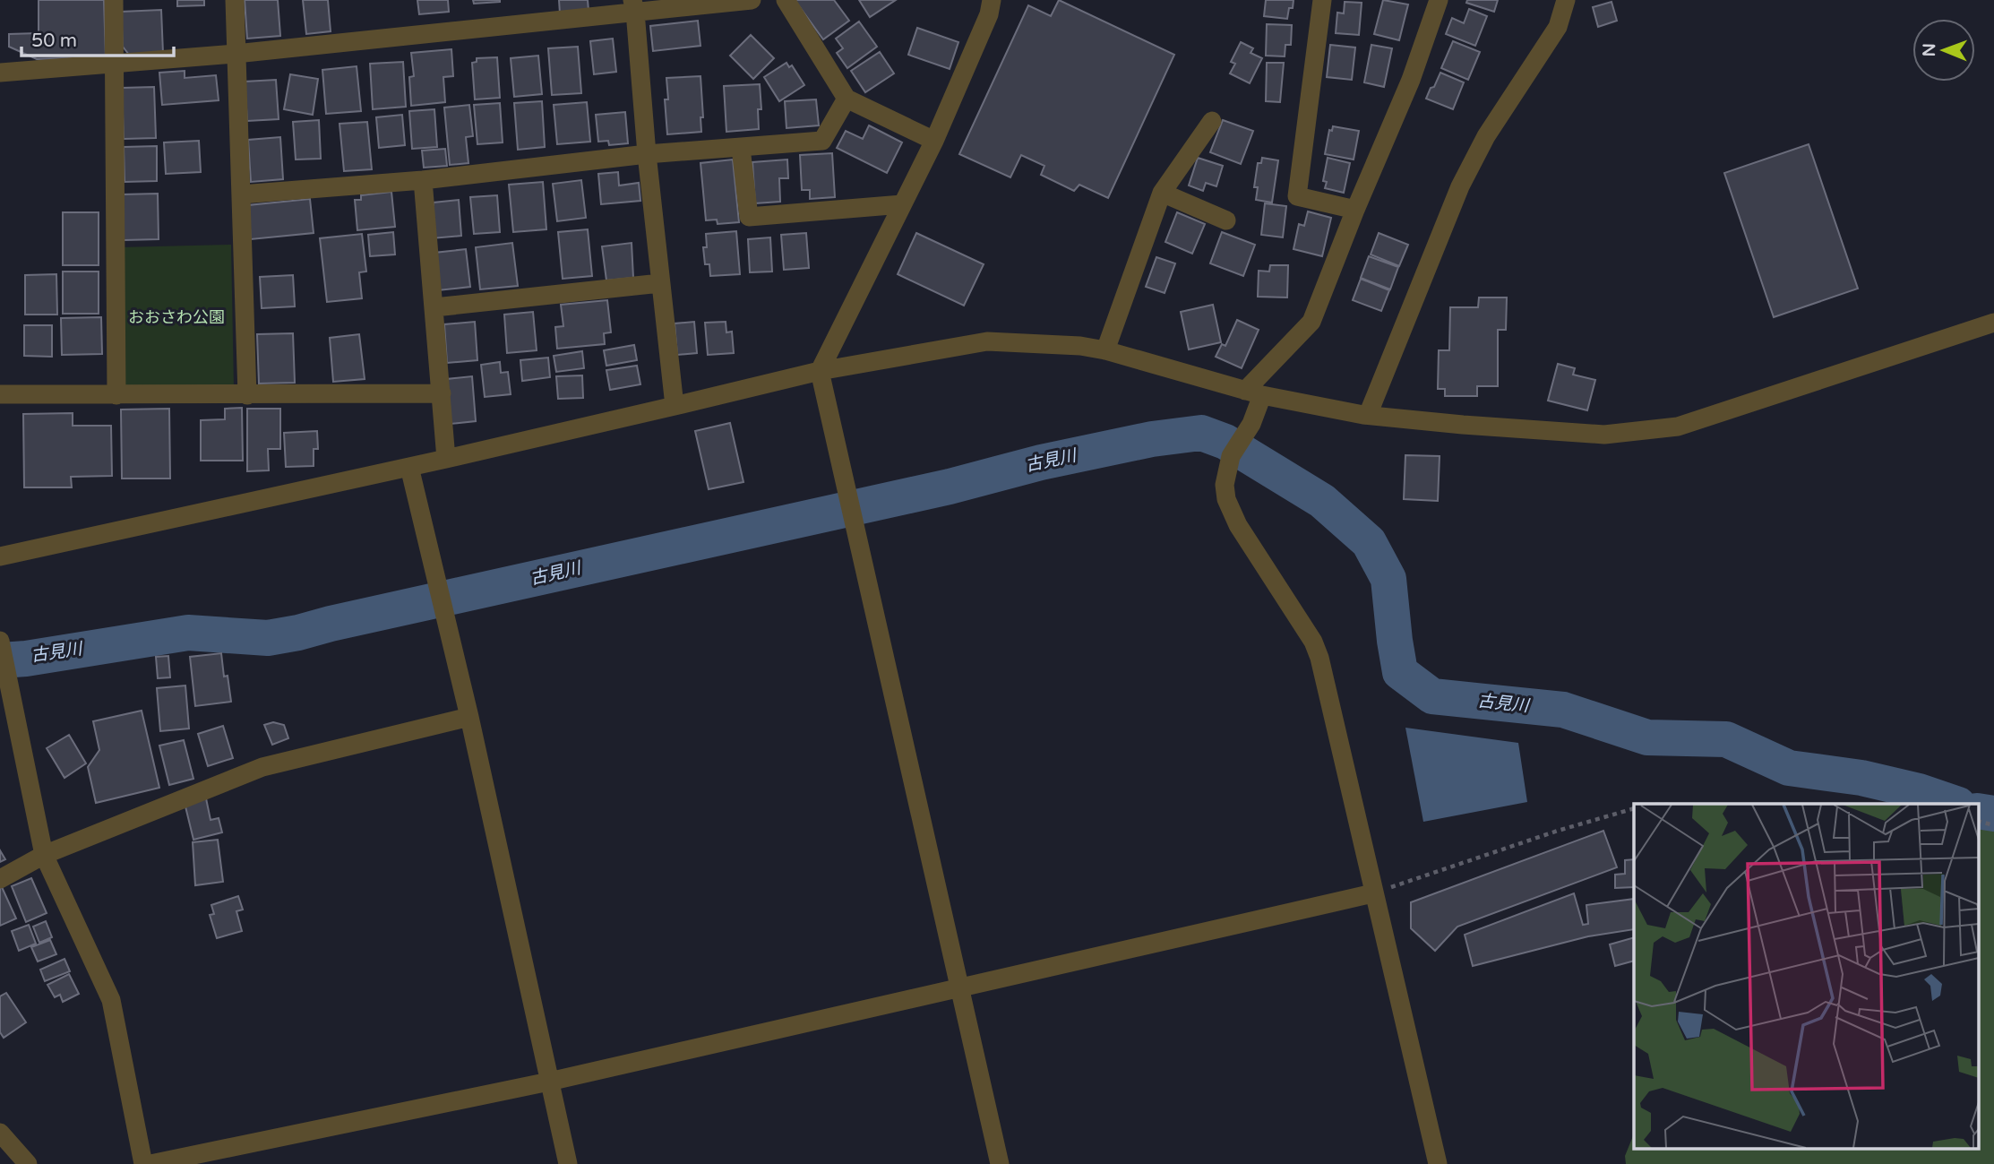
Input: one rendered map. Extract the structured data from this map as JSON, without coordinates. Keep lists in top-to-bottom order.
{
  "water": ["古見川"],
  "parks": ["おおさわ公園"],
  "scale_bar": "50 m",
  "north": "left"
}
